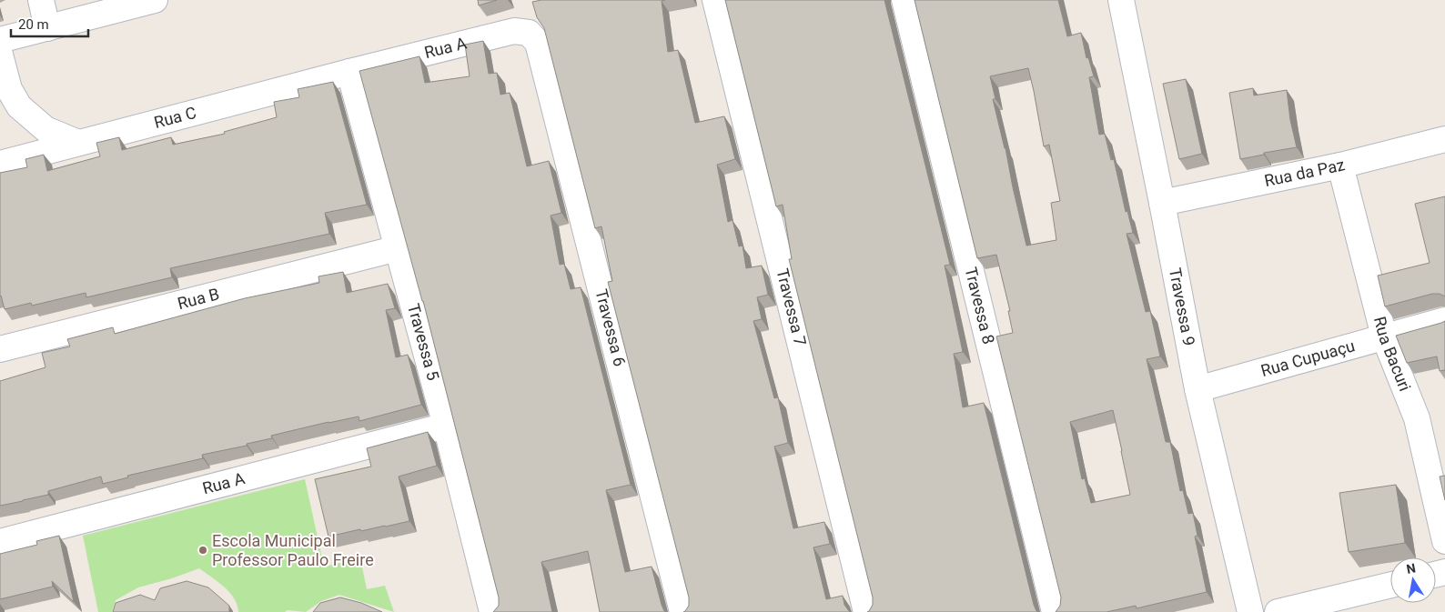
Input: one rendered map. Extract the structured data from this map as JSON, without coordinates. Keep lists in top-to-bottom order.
{
  "streets": {
    "street": [
      "Rua A",
      "Rua C",
      "Rua da Paz",
      "Rua B",
      "Travessa 8",
      "Travessa 9",
      "Travessa 7",
      "Travessa 6",
      "Travessa 5",
      "Rua Bacuri",
      "Rua Cupuaçu"
    ]
  },
  "crossings": [
    ["Rua A", "Rua C"],
    ["Rua A", "Travessa 6"],
    ["Rua A", "Travessa 5"],
    ["Rua C", "Travessa 5"],
    ["Rua da Paz", "Travessa 9"],
    ["Rua da Paz", "Rua Bacuri"],
    ["Rua B", "Travessa 5"],
    ["Travessa 9", "Rua Cupuaçu"],
    ["Rua Bacuri", "Rua Cupuaçu"]
  ],
  "places": ["Escola Municipal Professor Paulo Freire"],
  "scale_bar": "20 m",
  "north": "top"
}
